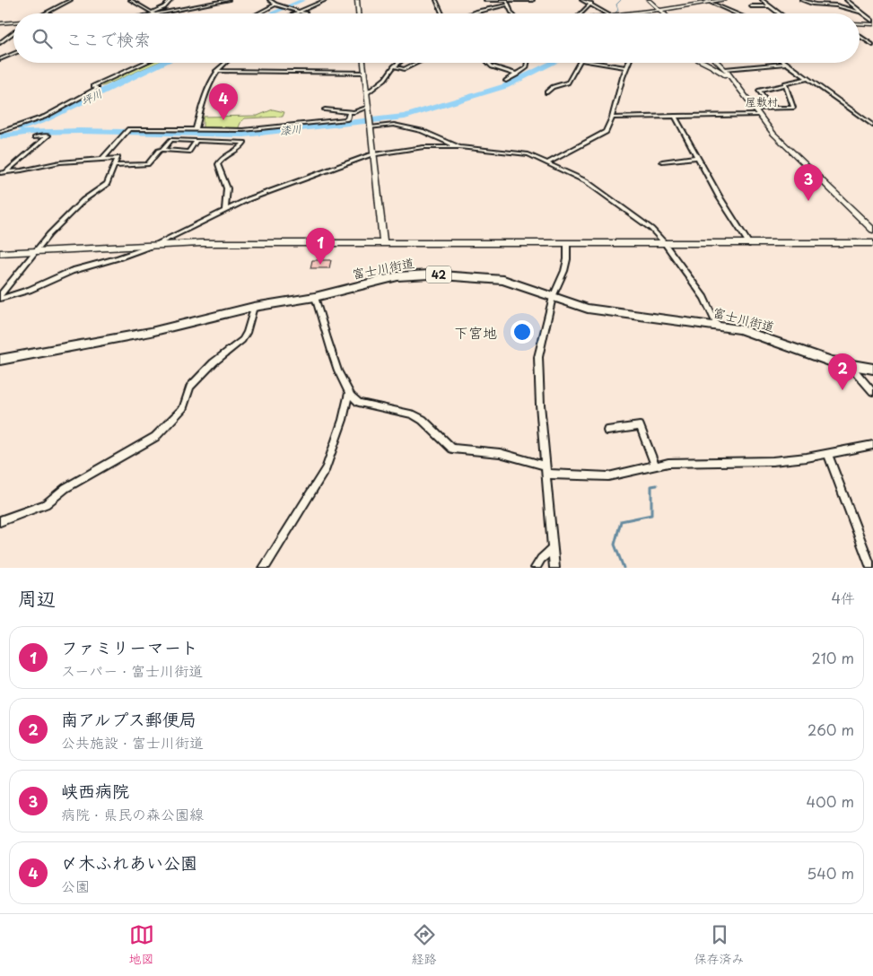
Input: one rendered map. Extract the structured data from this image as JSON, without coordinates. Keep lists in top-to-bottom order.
{
  "streets": {
    "main road": ["富士川街道", "42"]
  },
  "districts": ["屋敷村", "下宮地"],
  "water": ["坪川", "漆川"],
  "page": {
    "search": "ここで検索",
    "pins": [
      "4",
      "3",
      "1",
      "2"
    ],
    "heading": ["周辺", "4件"],
    "list": [
      {
        "mark": "1",
        "name": "ファミリーマート",
        "note": "スーパー · 富士川街道",
        "value": "210 m"
      },
      {
        "mark": "2",
        "name": "南アルプス郵便局",
        "note": "公共施設 · 富士川街道",
        "value": "260 m"
      },
      {
        "mark": "3",
        "name": "峡西病院",
        "note": "病院 · 県民の森公園線",
        "value": "400 m"
      },
      {
        "mark": "4",
        "name": "〆木ふれあい公園",
        "note": "公園",
        "value": "540 m"
      }
    ],
    "nav": ["地図", "経路", "保存済み"]
  }
}
